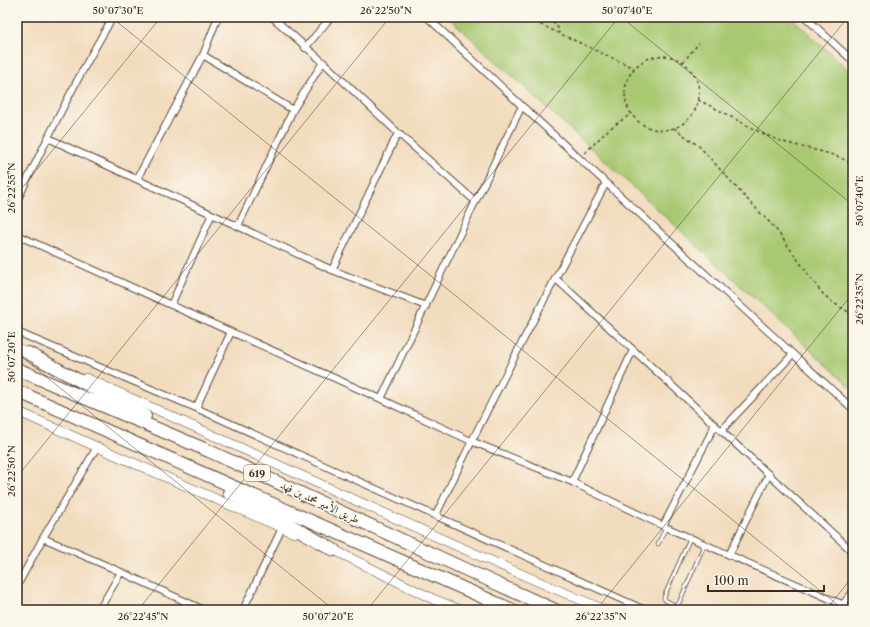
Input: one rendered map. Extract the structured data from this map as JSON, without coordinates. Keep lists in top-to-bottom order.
{
  "streets": {
    "highway": ["619", "طريق الأمير محمد بن فهد"]
  },
  "scale_bar": "100 m",
  "coordinates": [
    "50°07'30\"E",
    "26°22'50\"N",
    "50°07'40\"E",
    "26°22'55\"N",
    "26°22'35\"N",
    "50°07'20\"E",
    "26°22'45\"N"
  ]
}
